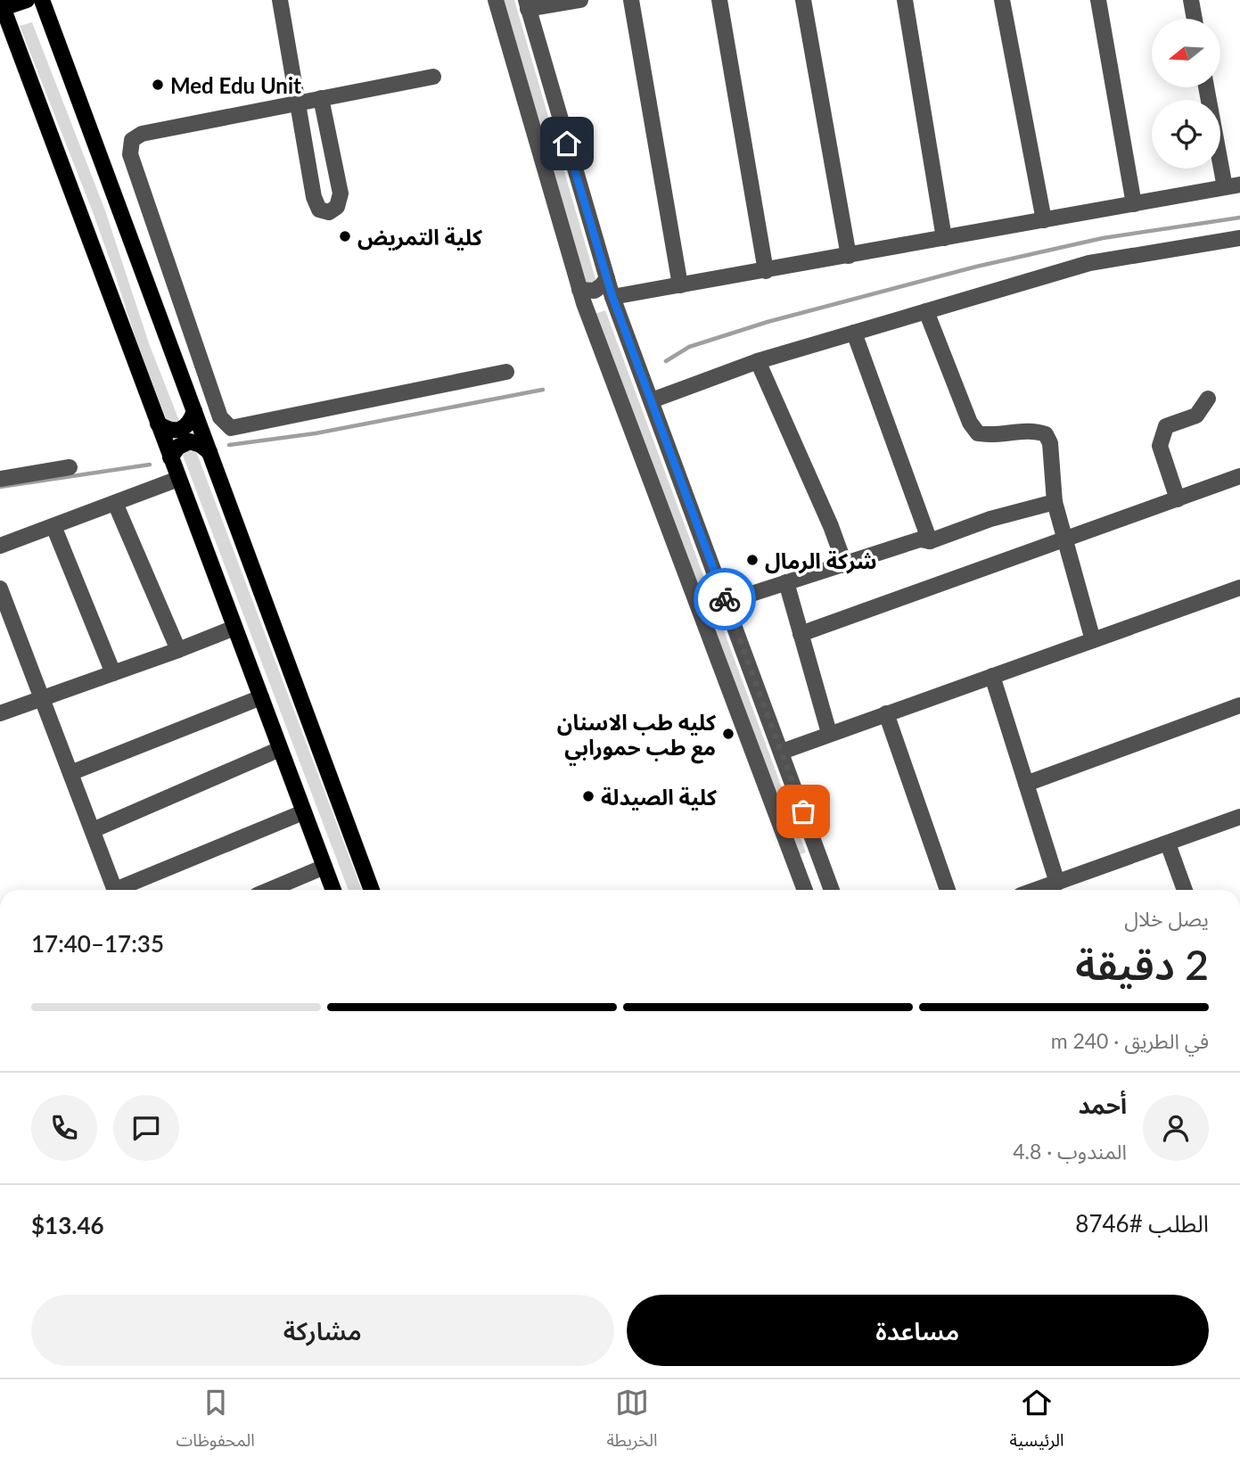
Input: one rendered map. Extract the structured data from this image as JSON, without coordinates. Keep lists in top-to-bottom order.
{
  "places": [
    "Med Edu Unit",
    "كلية التمريض",
    "شركة الرمال",
    "كليه طب الاسنان مع طب حمورابي",
    "كلية الصيدلة"
  ],
  "north": "left",
  "page": {
    "heading": ["2 دقيقة", "يصل خلال", "17:35–17:40"],
    "panel": [
      "أحمد",
      "المندوب · 4.8",
      "الطلب #8746",
      "$13.46"
    ],
    "bar": "في الطريق · 240 m",
    "buttons": ["مساعدة", "مشاركة"],
    "tabs": ["الرئيسية", "الخريطة", "المحفوظات"]
  }
}
